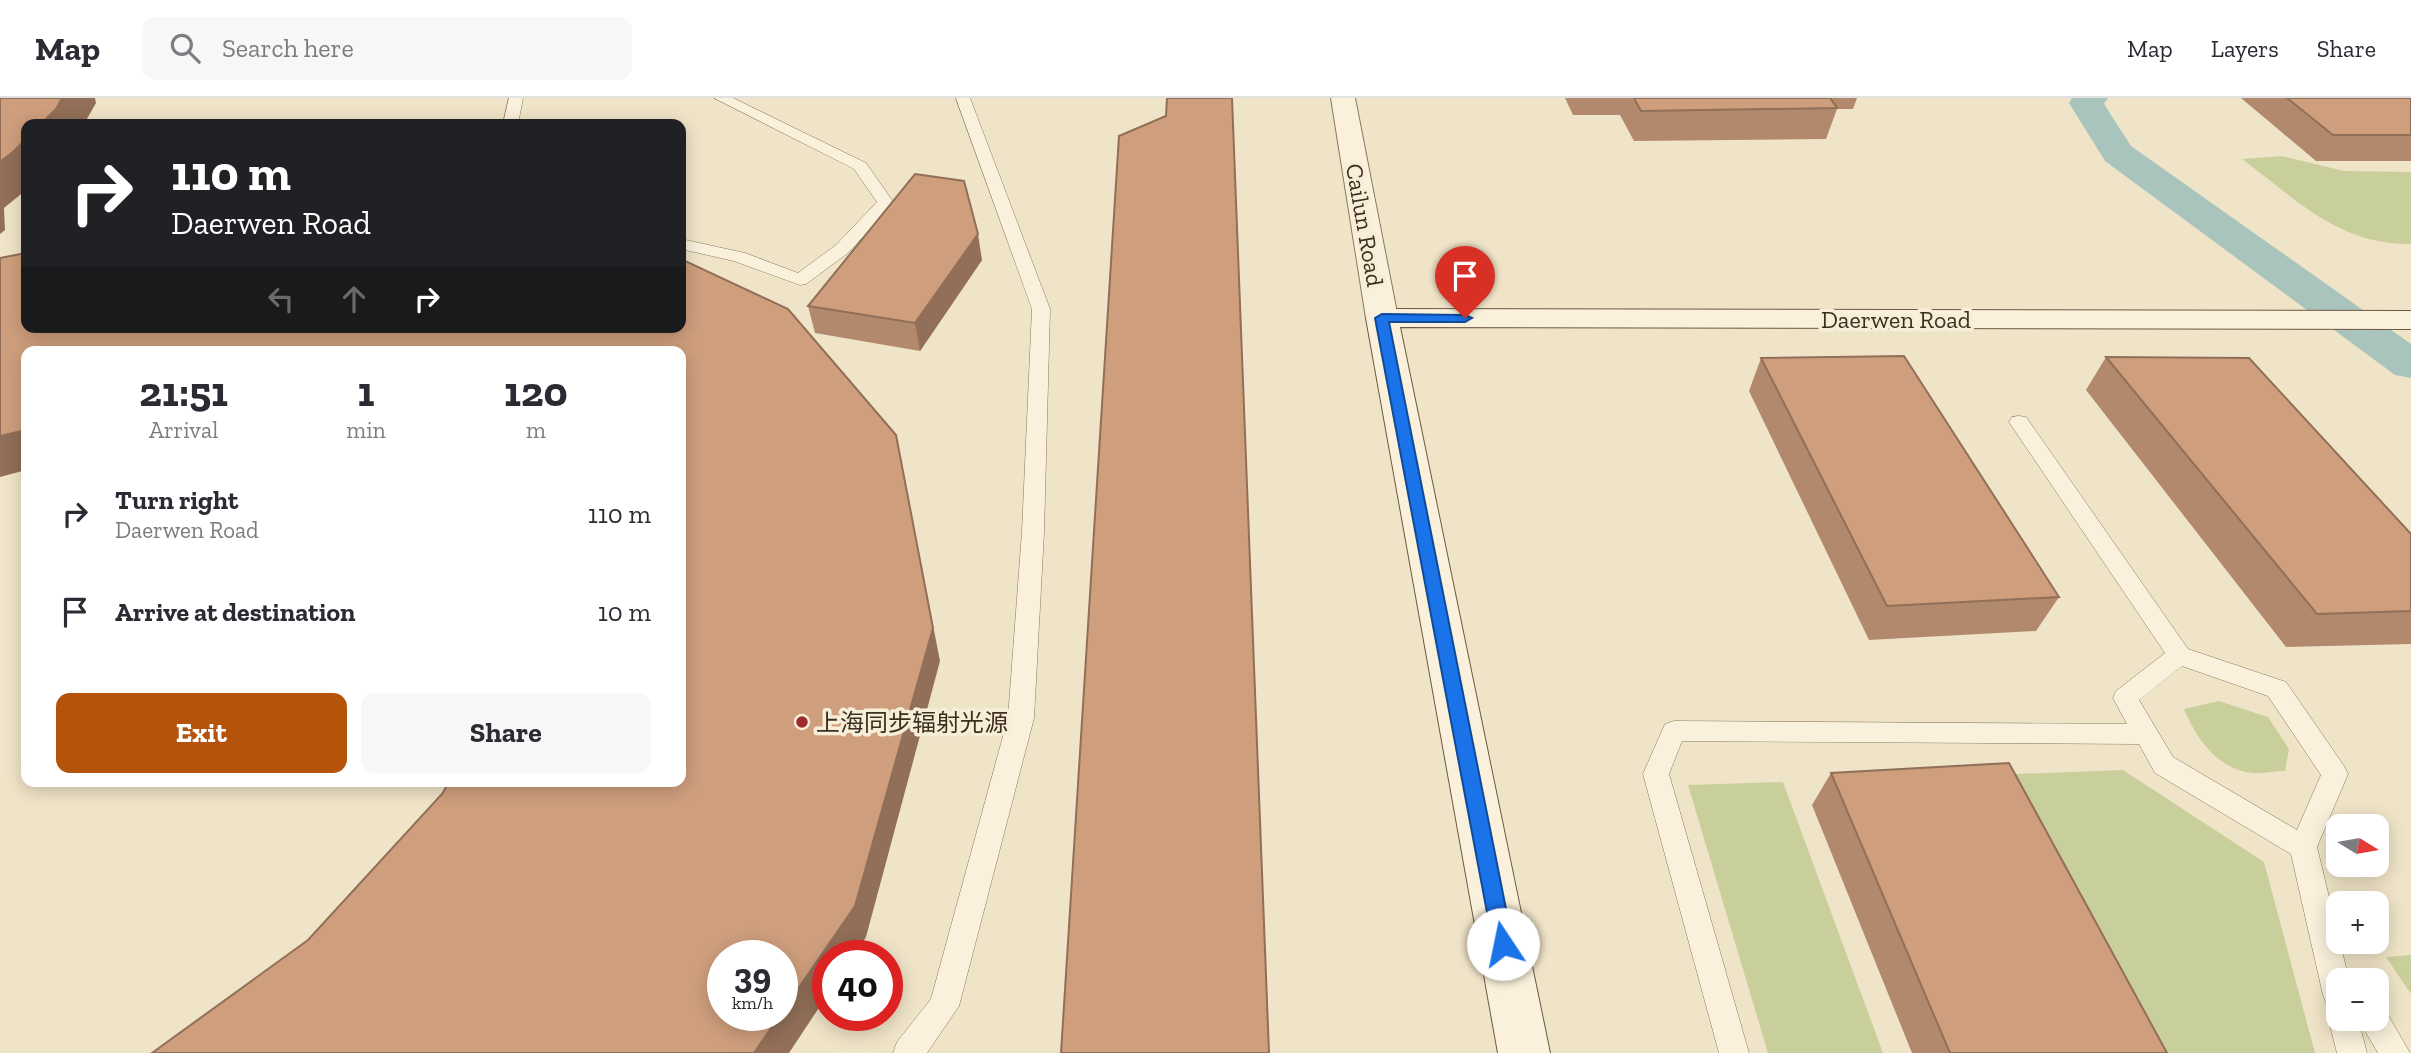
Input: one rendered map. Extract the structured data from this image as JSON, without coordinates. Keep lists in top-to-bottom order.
{
  "streets": {
    "street": ["Cailun Road", "Daerwen Road"]
  },
  "crossings": [
    ["Cailun Road", "Daerwen Road"]
  ],
  "places": ["上海同步辐射光源"],
  "north": "right",
  "page": {
    "header": "Map",
    "search": "Search here",
    "nav": ["Map", "Layers", "Share"],
    "turn": ["110 m", "Daerwen Road"],
    "eta": [
      "21:51",
      "Arrival",
      "1",
      "min",
      "120",
      "m"
    ],
    "list": [
      {
        "name": "Turn right",
        "note": "Daerwen Road",
        "value": "110 m"
      },
      {
        "name": "Arrive at destination",
        "value": "10 m"
      }
    ],
    "buttons": ["Exit", "Share"],
    "map_buttons": ["+", "−"],
    "speed": "39 km/h",
    "limit": "40"
  }
}
